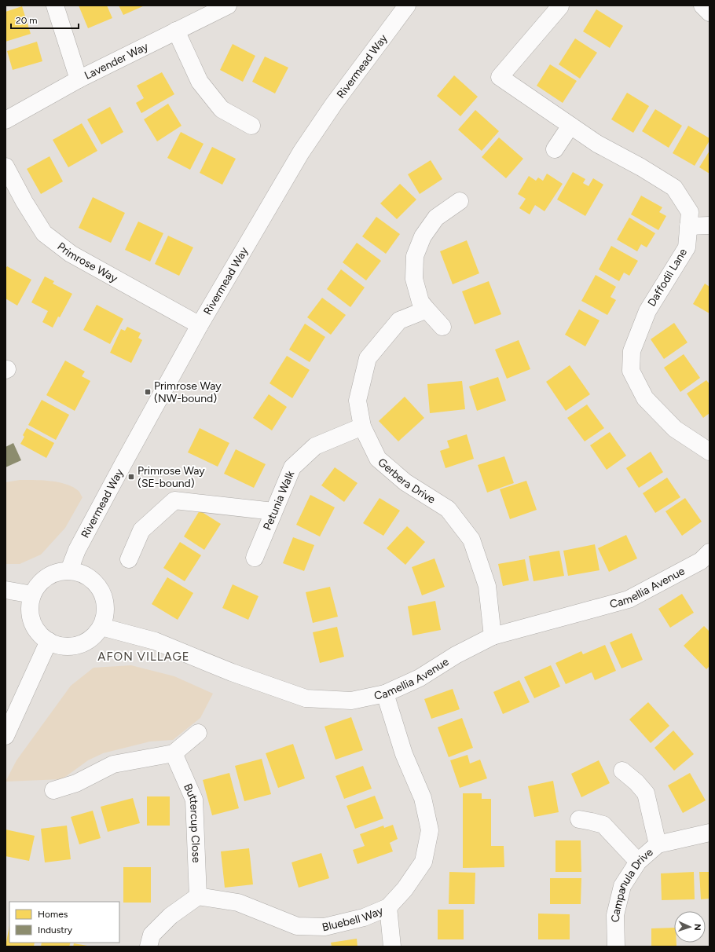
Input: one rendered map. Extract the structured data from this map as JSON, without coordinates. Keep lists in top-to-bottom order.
{
  "streets": {
    "street": [
      "Lavender Way",
      "Rivermead Way",
      "Primrose Way",
      "Daffodil Lane",
      "Gerbera Drive",
      "Petunia Walk",
      "Camellia Avenue",
      "Buttercup Close",
      "Campanula Drive",
      "Bluebell Way"
    ]
  },
  "crossings": [
    ["Rivermead Way", "Primrose Way"],
    ["Rivermead Way", "Camellia Avenue"],
    ["Gerbera Drive", "Petunia Walk"],
    ["Gerbera Drive", "Camellia Avenue"],
    ["Camellia Avenue", "Bluebell Way"],
    ["Buttercup Close", "Bluebell Way"]
  ],
  "districts": ["AFON VILLAGE"],
  "places": {
    "transit": ["Primrose Way (NW-bound)", "Primrose Way (SE-bound)"]
  },
  "legend": ["Homes", "Industry"],
  "scale_bar": "20 m",
  "north": "right"
}
